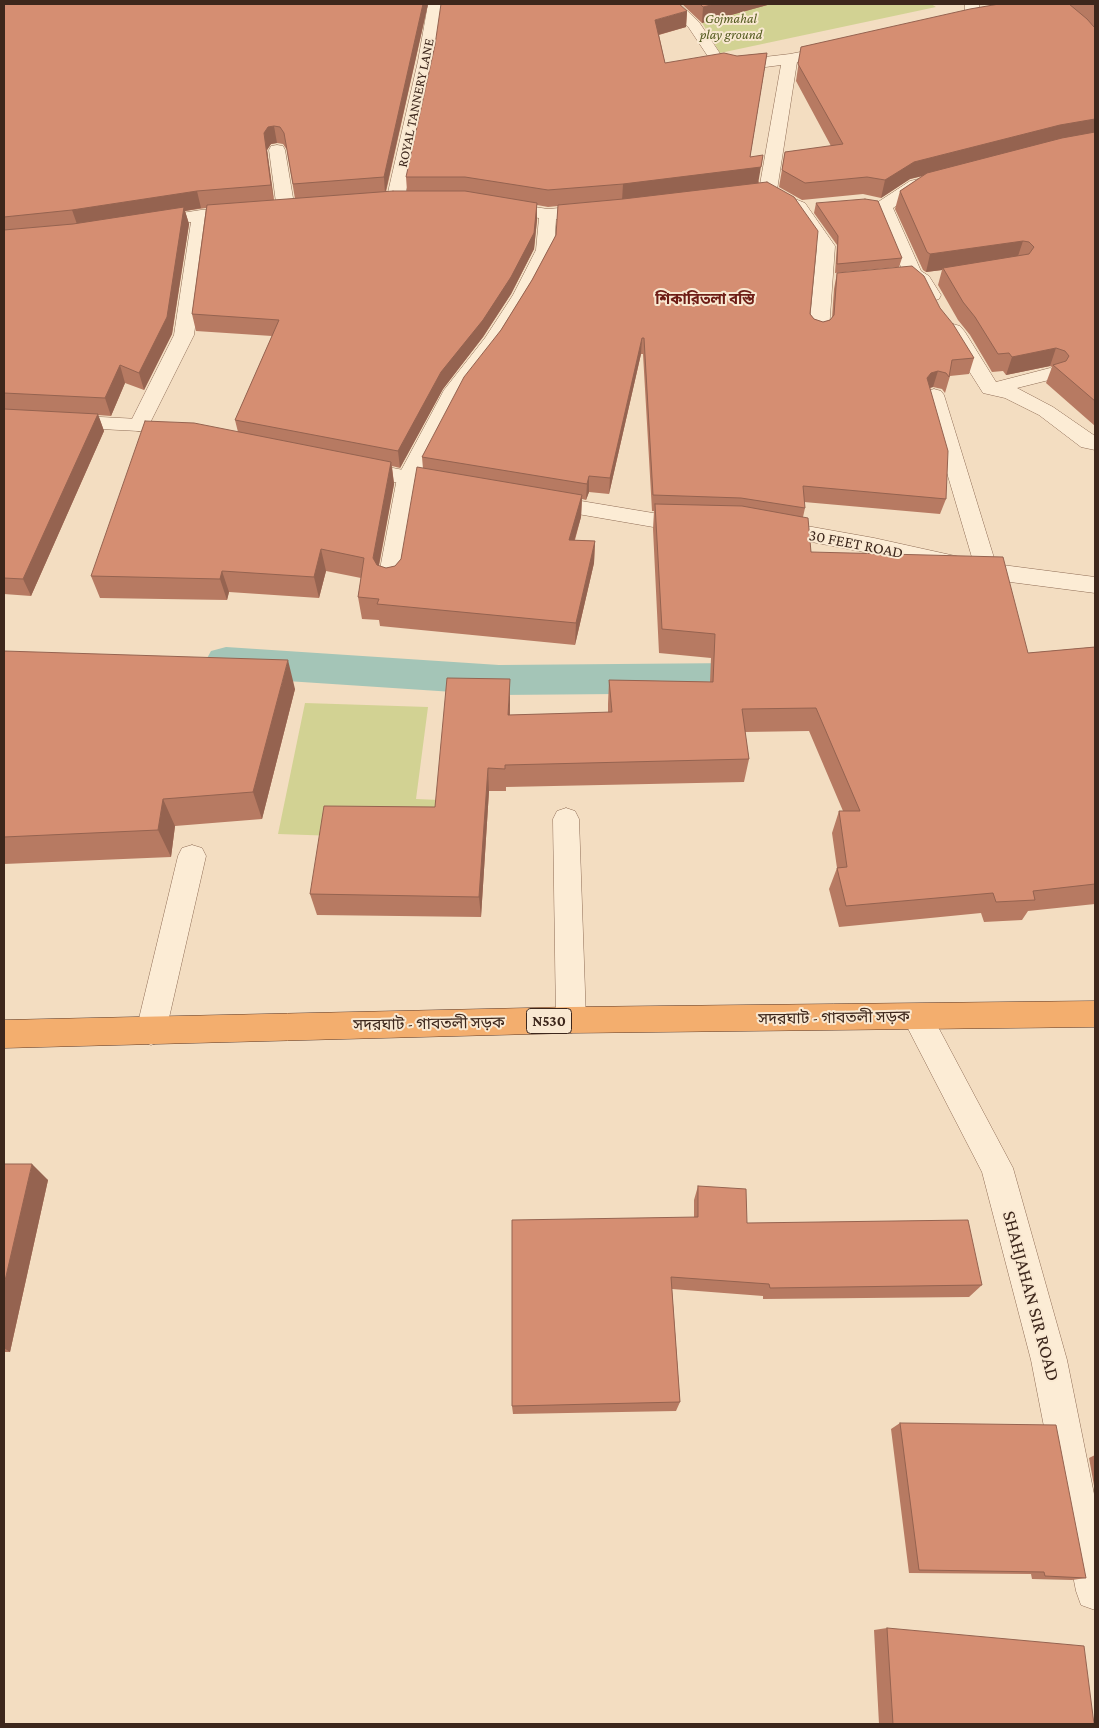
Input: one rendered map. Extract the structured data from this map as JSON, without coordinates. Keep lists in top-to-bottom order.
{
  "streets": {
    "highway": ["সদরঘাট - গাবতলী সড়ক", "N530"],
    "street": ["ROYAL TANNERY LANE", "30 FEET ROAD", "SHAHJAHAN SIR ROAD"]
  },
  "crossings": [
    ["সদরঘাট - গাবতলী সড়ক", "SHAHJAHAN SIR ROAD"]
  ],
  "districts": ["শিকারিতলা বস্তি"],
  "parks": ["Gojmahal play ground"]
}
